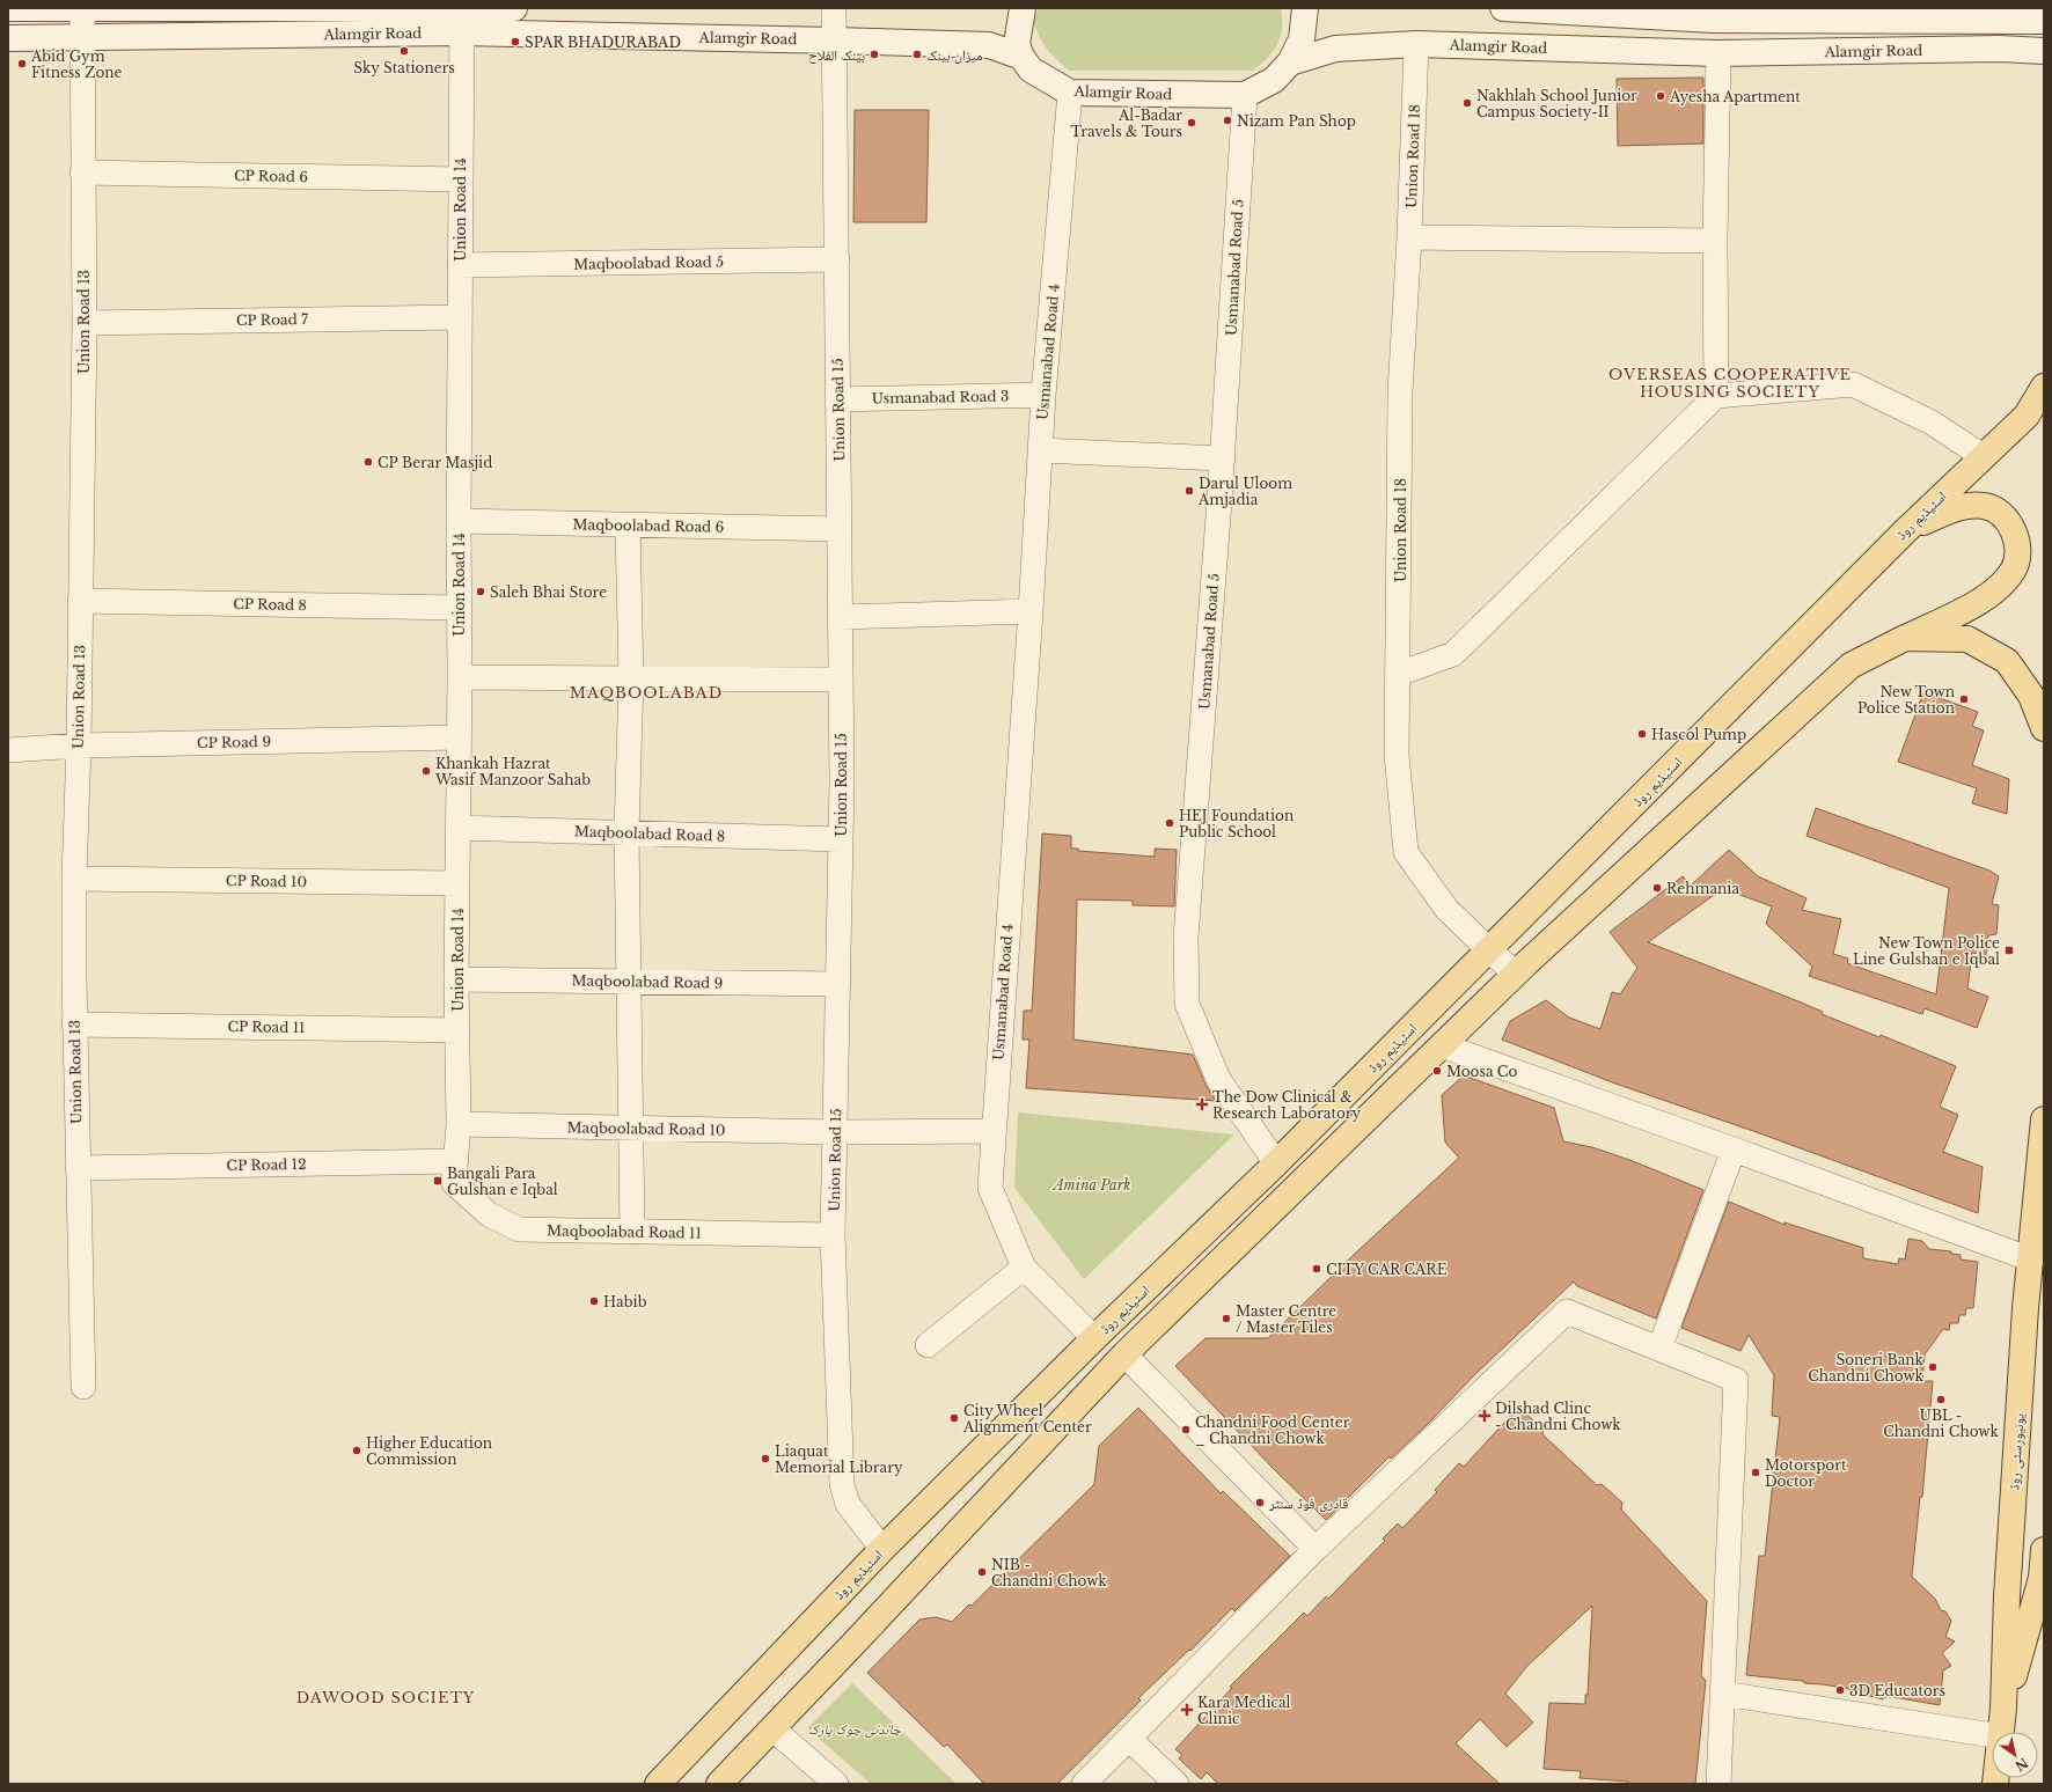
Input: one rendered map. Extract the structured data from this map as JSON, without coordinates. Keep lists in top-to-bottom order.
{
  "streets": {
    "main road": ["اسٹیڈیم روڈ", "یونیورسٹی روڈ"],
    "street": [
      "Alamgir Road",
      "Union Road 18",
      "CP Road 6",
      "Union Road 14",
      "Maqboolabad Road 5",
      "Usmanabad Road 5",
      "CP Road 7",
      "Union Road 13",
      "Usmanabad Road 4",
      "Usmanabad Road 3",
      "Union Road 15",
      "Maqboolabad Road 6",
      "CP Road 8",
      "CP Road 9",
      "Maqboolabad Road 8",
      "CP Road 10",
      "Maqboolabad Road 9",
      "CP Road 11",
      "Maqboolabad Road 10",
      "CP Road 12",
      "Maqboolabad Road 11"
    ]
  },
  "crossings": [
    ["Alamgir Road", "Union Road 18"],
    ["Alamgir Road", "Union Road 14"],
    ["Alamgir Road", "Usmanabad Road 5"],
    ["Alamgir Road", "Union Road 13"],
    ["Alamgir Road", "Usmanabad Road 4"],
    ["Alamgir Road", "Union Road 15"],
    ["Union Road 18", "اسٹیڈیم روڈ"],
    ["CP Road 6", "Union Road 14"],
    ["CP Road 6", "Union Road 13"],
    ["Union Road 14", "Maqboolabad Road 5"],
    ["Union Road 14", "CP Road 7"],
    ["Union Road 14", "Maqboolabad Road 6"],
    ["Union Road 14", "CP Road 8"],
    ["Union Road 14", "CP Road 9"],
    ["Union Road 14", "Maqboolabad Road 8"],
    ["Union Road 14", "CP Road 10"],
    ["Union Road 14", "Maqboolabad Road 9"],
    ["Union Road 14", "CP Road 11"],
    ["Union Road 14", "Maqboolabad Road 10"],
    ["Union Road 14", "CP Road 12"],
    ["Union Road 14", "Maqboolabad Road 11"],
    ["Maqboolabad Road 5", "Union Road 15"],
    ["Usmanabad Road 5", "اسٹیڈیم روڈ"],
    ["CP Road 7", "Union Road 13"],
    ["Union Road 13", "CP Road 8"],
    ["Union Road 13", "CP Road 9"],
    ["Union Road 13", "CP Road 10"],
    ["Union Road 13", "CP Road 11"],
    ["Union Road 13", "CP Road 12"],
    ["Usmanabad Road 4", "Usmanabad Road 3"],
    ["Usmanabad Road 4", "اسٹیڈیم روڈ"],
    ["Usmanabad Road 3", "Union Road 15"],
    ["Union Road 15", "اسٹیڈیم روڈ"],
    ["Union Road 15", "Maqboolabad Road 6"],
    ["Union Road 15", "Maqboolabad Road 8"],
    ["Union Road 15", "Maqboolabad Road 9"],
    ["Union Road 15", "Maqboolabad Road 10"],
    ["Union Road 15", "Maqboolabad Road 11"],
    ["CP Road 12", "Maqboolabad Road 11"]
  ],
  "districts": ["OVERSEAS COOPERATIVE HOUSING SOCIETY", "MAQBOOLABAD", "DAWOOD SOCIETY"],
  "parks": ["Amina Park", "چاندنی چوک پارک"],
  "places": {
    "other": [
      "SPAR BHADURABAD",
      "Sky Stationers",
      "بینک الفلاح",
      "میزان بینک",
      "Abid Gym Fitness Zone",
      "Ayesha Apartment",
      "Nakhlah School Junior Campus Society-II",
      "Nizam Pan Shop",
      "Al-Badar Travels & Tours",
      "CP Berar Masjid",
      "Darul Uloom Amjadia",
      "Saleh Bhai Store",
      "New Town Police Station",
      "Hascol Pump",
      "Khankah Hazrat Wasif Manzoor Sahab",
      "HEJ Foundation Public School",
      "Rehmania",
      "Moosa Co",
      "CITY CAR CARE",
      "Habib",
      "Master Centre / Master Tiles",
      "Soneri Bank Chandni Chowk",
      "UBL - Chandni Chowk",
      "City Wheel Alignment Center",
      "Chandni Food Center _ Chandni Chowk",
      "Higher Education Commission",
      "Liaquat Memorial Library",
      "Motorsport Doctor",
      "قادری فوڈ سنٹر",
      "NIB - Chandni Chowk",
      "3D Educators"
    ],
    "transit": ["New Town Police Line Gulshan e Iqbal", "Bangali Para Gulshan e Iqbal"],
    "health": ["The Dow Clinical & Research Laboratory", "Dilshad Clinc - Chandni Chowk", "Kara Medical Clinic"]
  },
  "north": "bottom right"
}
